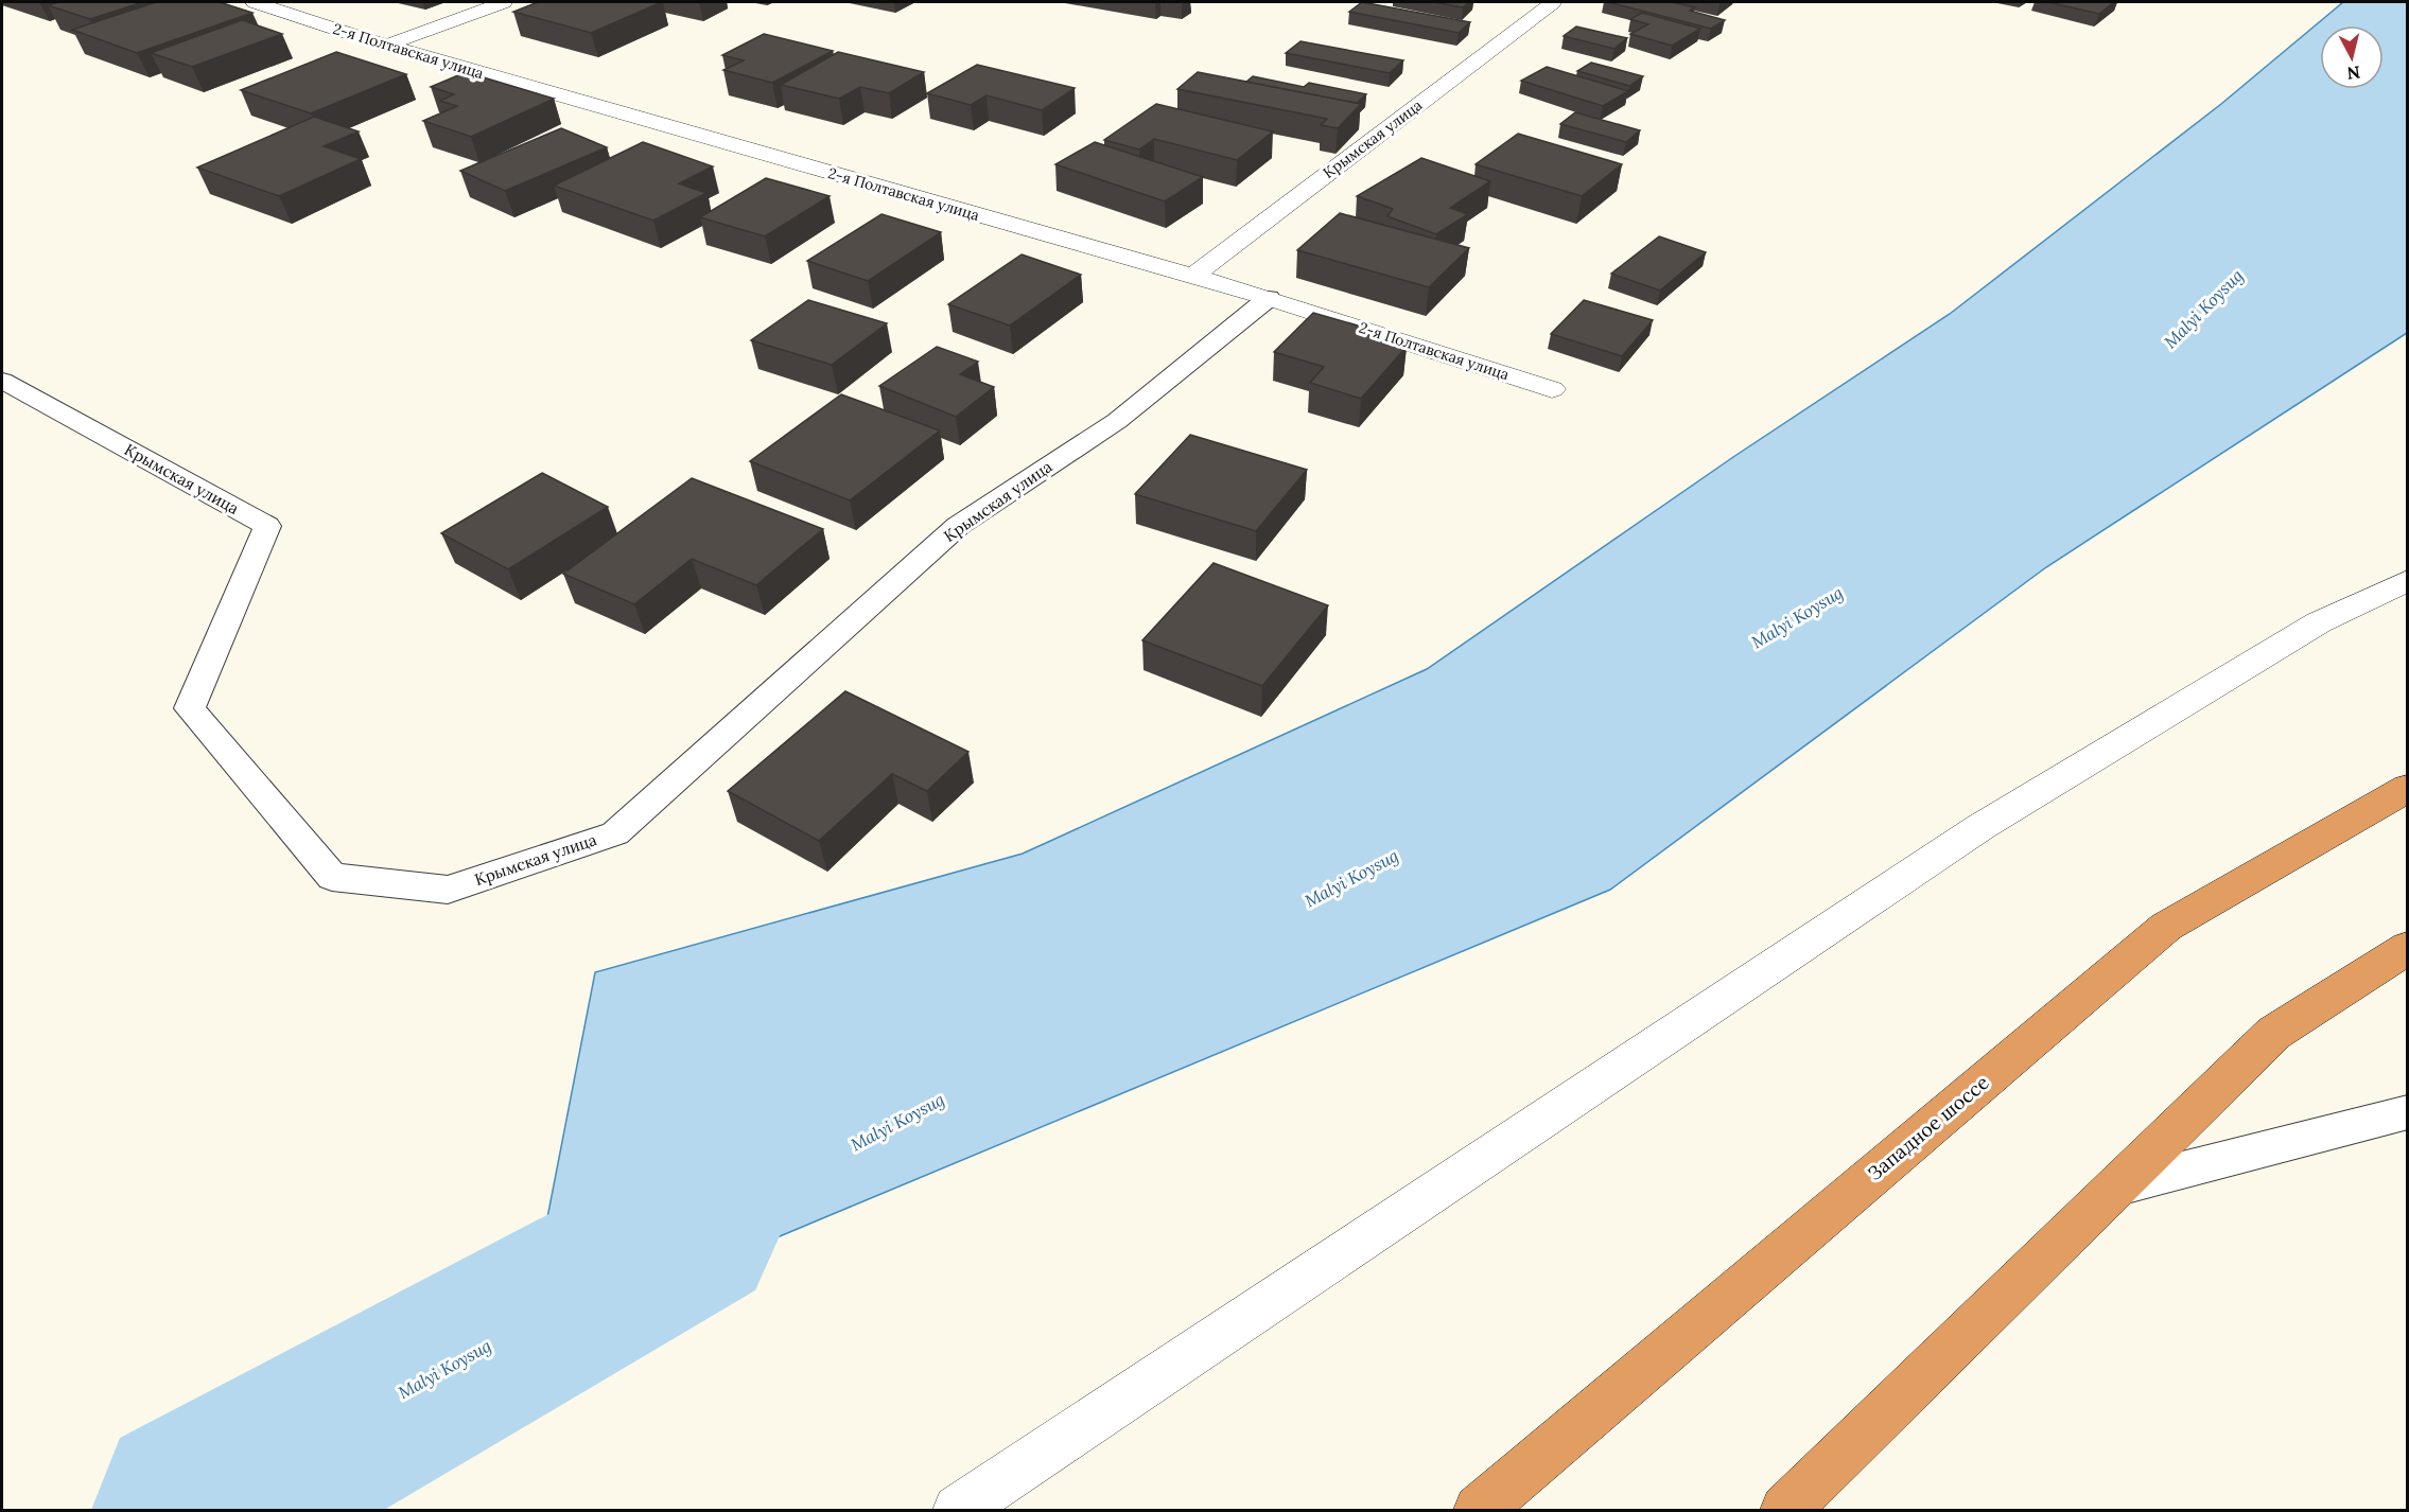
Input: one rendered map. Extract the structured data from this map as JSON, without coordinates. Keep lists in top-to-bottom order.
{
  "streets": {
    "highway": ["Западное шоссе"],
    "street": ["2-я Полтавская улица", "Крымская улица"]
  },
  "crossings": [
    ["2-я Полтавская улица", "Крымская улица"]
  ],
  "water": ["Malyi Koysug"],
  "north": "bottom"
}
